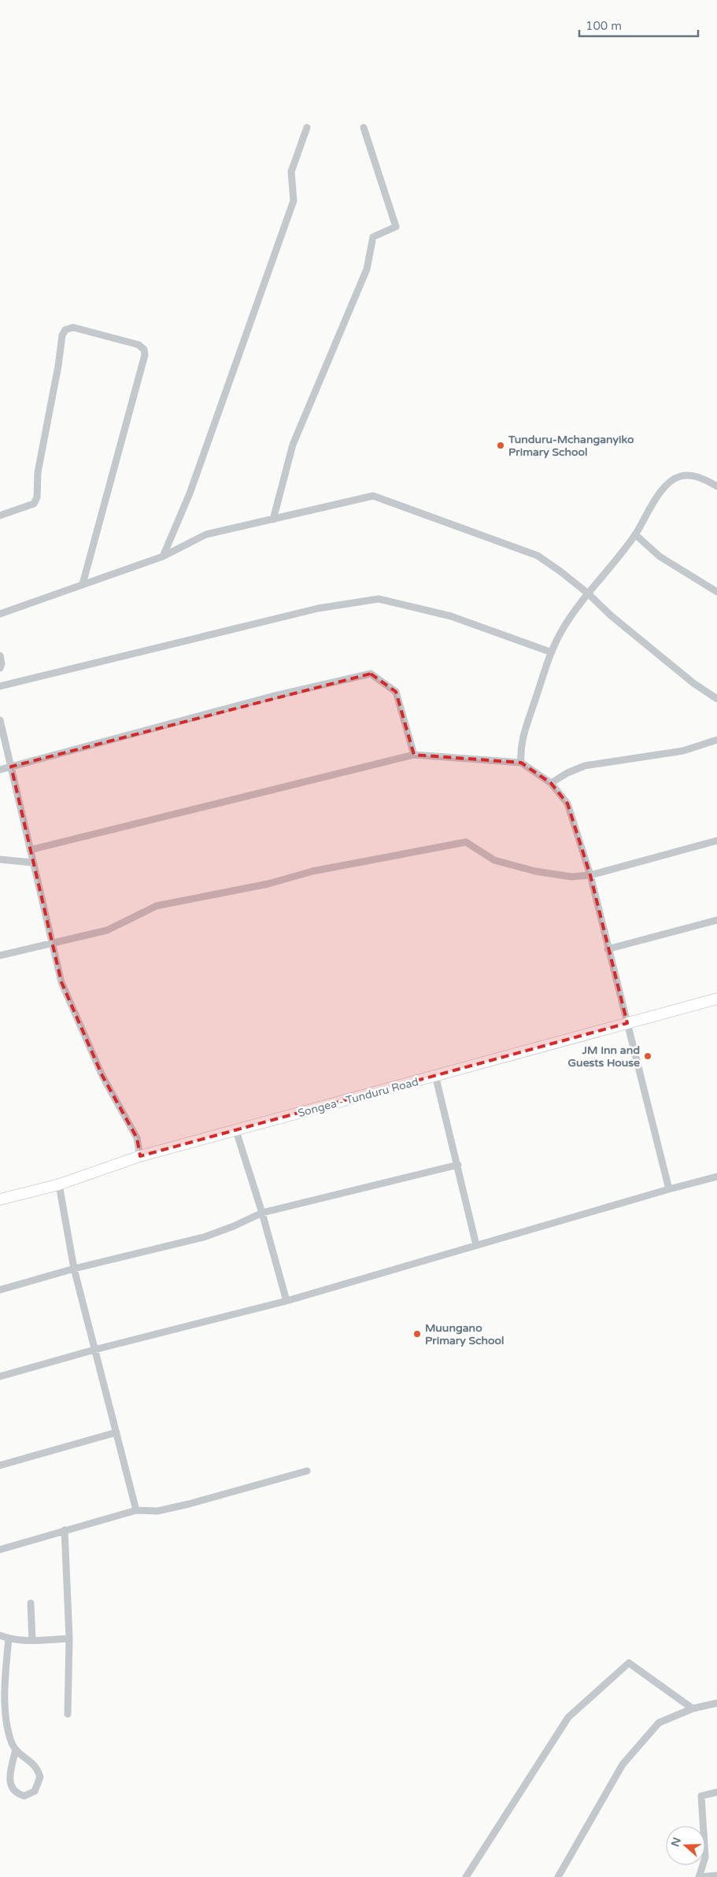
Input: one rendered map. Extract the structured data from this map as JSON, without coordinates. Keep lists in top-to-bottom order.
{
  "streets": {
    "highway": ["Songea - Tunduru Road"]
  },
  "places": ["Tunduru-Mchanganyiko Primary School", "JM Inn and Guests House", "Muungano Primary School"],
  "scale_bar": "100 m",
  "north": "left"
}
